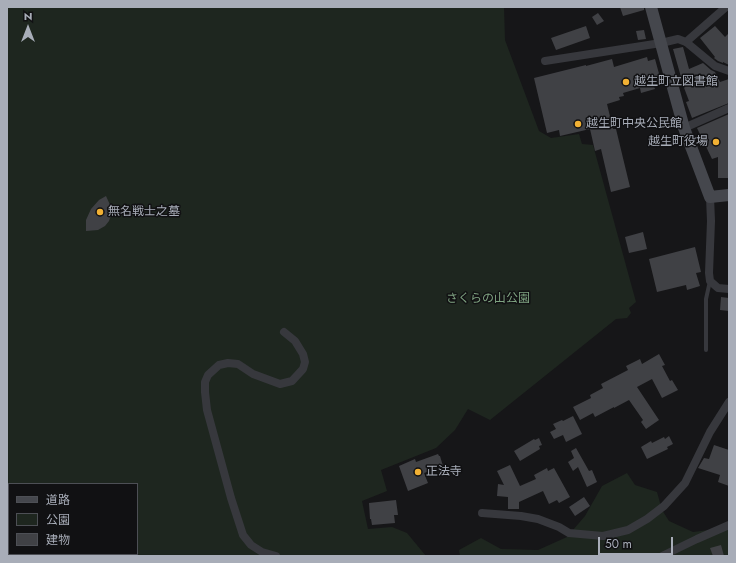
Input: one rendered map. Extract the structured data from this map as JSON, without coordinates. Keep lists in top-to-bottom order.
{
  "parks": ["さくらの山公園"],
  "places": [
    "越生町立図書館",
    "越生町中央公民館",
    "越生町役場",
    "無名戦士之墓",
    "正法寺"
  ],
  "legend": ["道路", "公園", "建物"],
  "scale_bar": "50 m",
  "north": "top"
}
